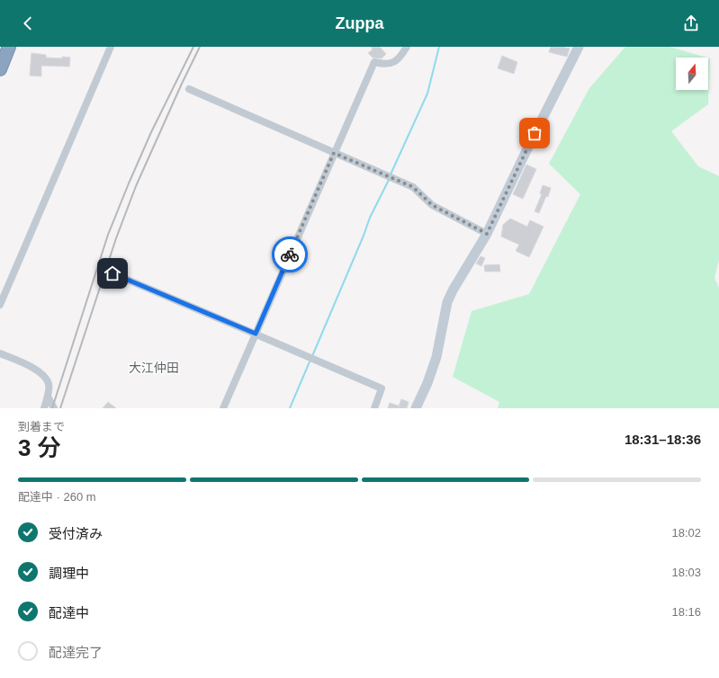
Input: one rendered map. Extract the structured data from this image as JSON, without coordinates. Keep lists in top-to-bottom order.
{
  "districts": ["大江仲田"],
  "north": "top",
  "page": {
    "header": "Zuppa",
    "heading": ["3 分", "到着まで", "18:31–18:36"],
    "bar": "配達中 · 260 m",
    "list": [
      ["受付済み", "18:02"],
      ["調理中", "18:03"],
      ["配達中", "18:16"],
      "配達完了"
    ]
  }
}
